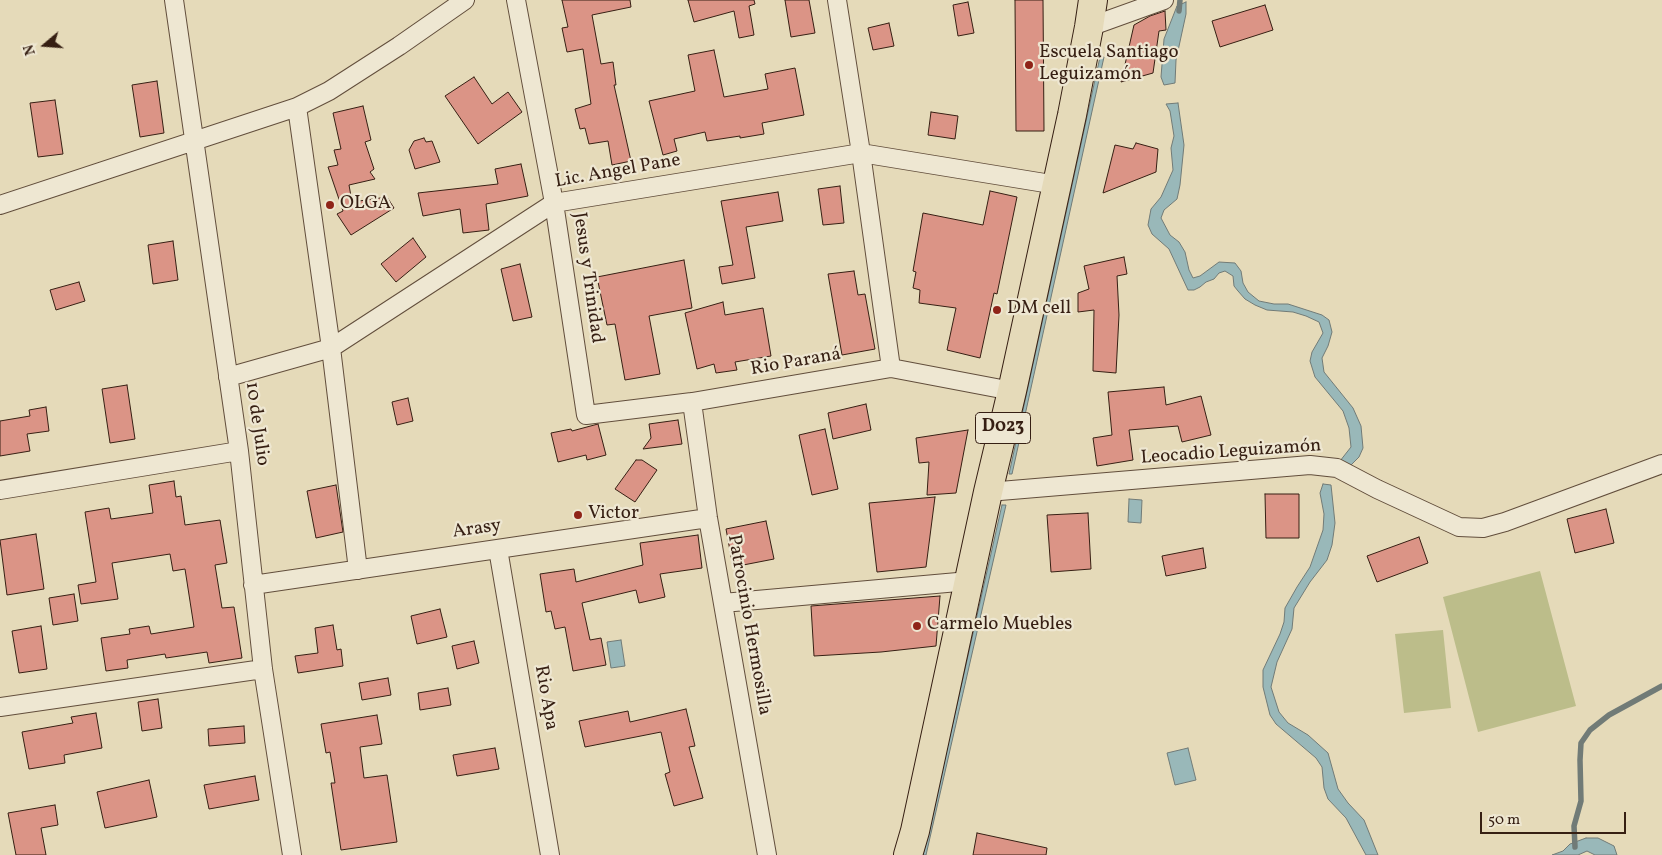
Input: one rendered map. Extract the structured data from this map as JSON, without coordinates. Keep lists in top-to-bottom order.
{
  "streets": {
    "main road": ["D023"],
    "street": [
      "Lic. Angel Pane",
      "Jesus y Trinidad",
      "Rio Paraná",
      "10 de Julio",
      "Leocadio Leguizamón",
      "Arasy",
      "Patrocinio Hermosilla",
      "Rio Apa"
    ]
  },
  "crossings": [
    ["Lic. Angel Pane", "Jesus y Trinidad"],
    ["Lic. Angel Pane", "10 de Julio"],
    ["Lic. Angel Pane", "D023"],
    ["Jesus y Trinidad", "Rio Paraná"],
    ["Rio Paraná", "D023"],
    ["Rio Paraná", "Patrocinio Hermosilla"],
    ["10 de Julio", "Arasy"],
    ["D023", "Leocadio Leguizamón"],
    ["Arasy", "Patrocinio Hermosilla"],
    ["Arasy", "Rio Apa"]
  ],
  "places": [
    "Escuela Santiago Leguizamón",
    "OLGA",
    "DM cell",
    "Victor",
    "Carmelo Muebles"
  ],
  "scale_bar": "50 m",
  "north": "left"
}
